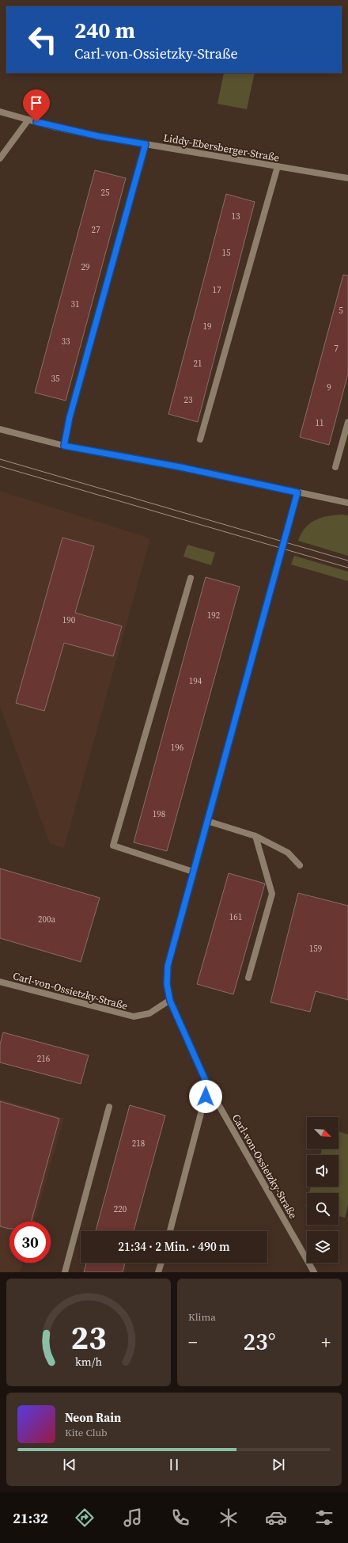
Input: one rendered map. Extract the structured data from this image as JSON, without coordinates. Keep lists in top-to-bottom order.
{
  "streets": {
    "street": ["Liddy-Ebersberger-Straße", "Carl-von-Ossietzky-Straße"]
  },
  "house_numbers": [
    "25",
    "13",
    "27",
    "15",
    "29",
    "17",
    "31",
    "5",
    "19",
    "33",
    "7",
    "21",
    "35",
    "9",
    "23",
    "11",
    "192",
    "190",
    "194",
    "196",
    "198",
    "161",
    "200a",
    "159",
    "216",
    "218",
    "220"
  ],
  "north": "bottom right",
  "page": {
    "turn": ["240 m", "Carl-von-Ossietzky-Straße"],
    "limit": "30",
    "trip": "21:34 · 2 Min. · 490 m",
    "tile": "Klima",
    "heat": ["−", "23°", "+"],
    "song": ["Neon Rain", "Kite Club"],
    "tabs": "21:32",
    "gauge": ["23", "km/h"]
  }
}
